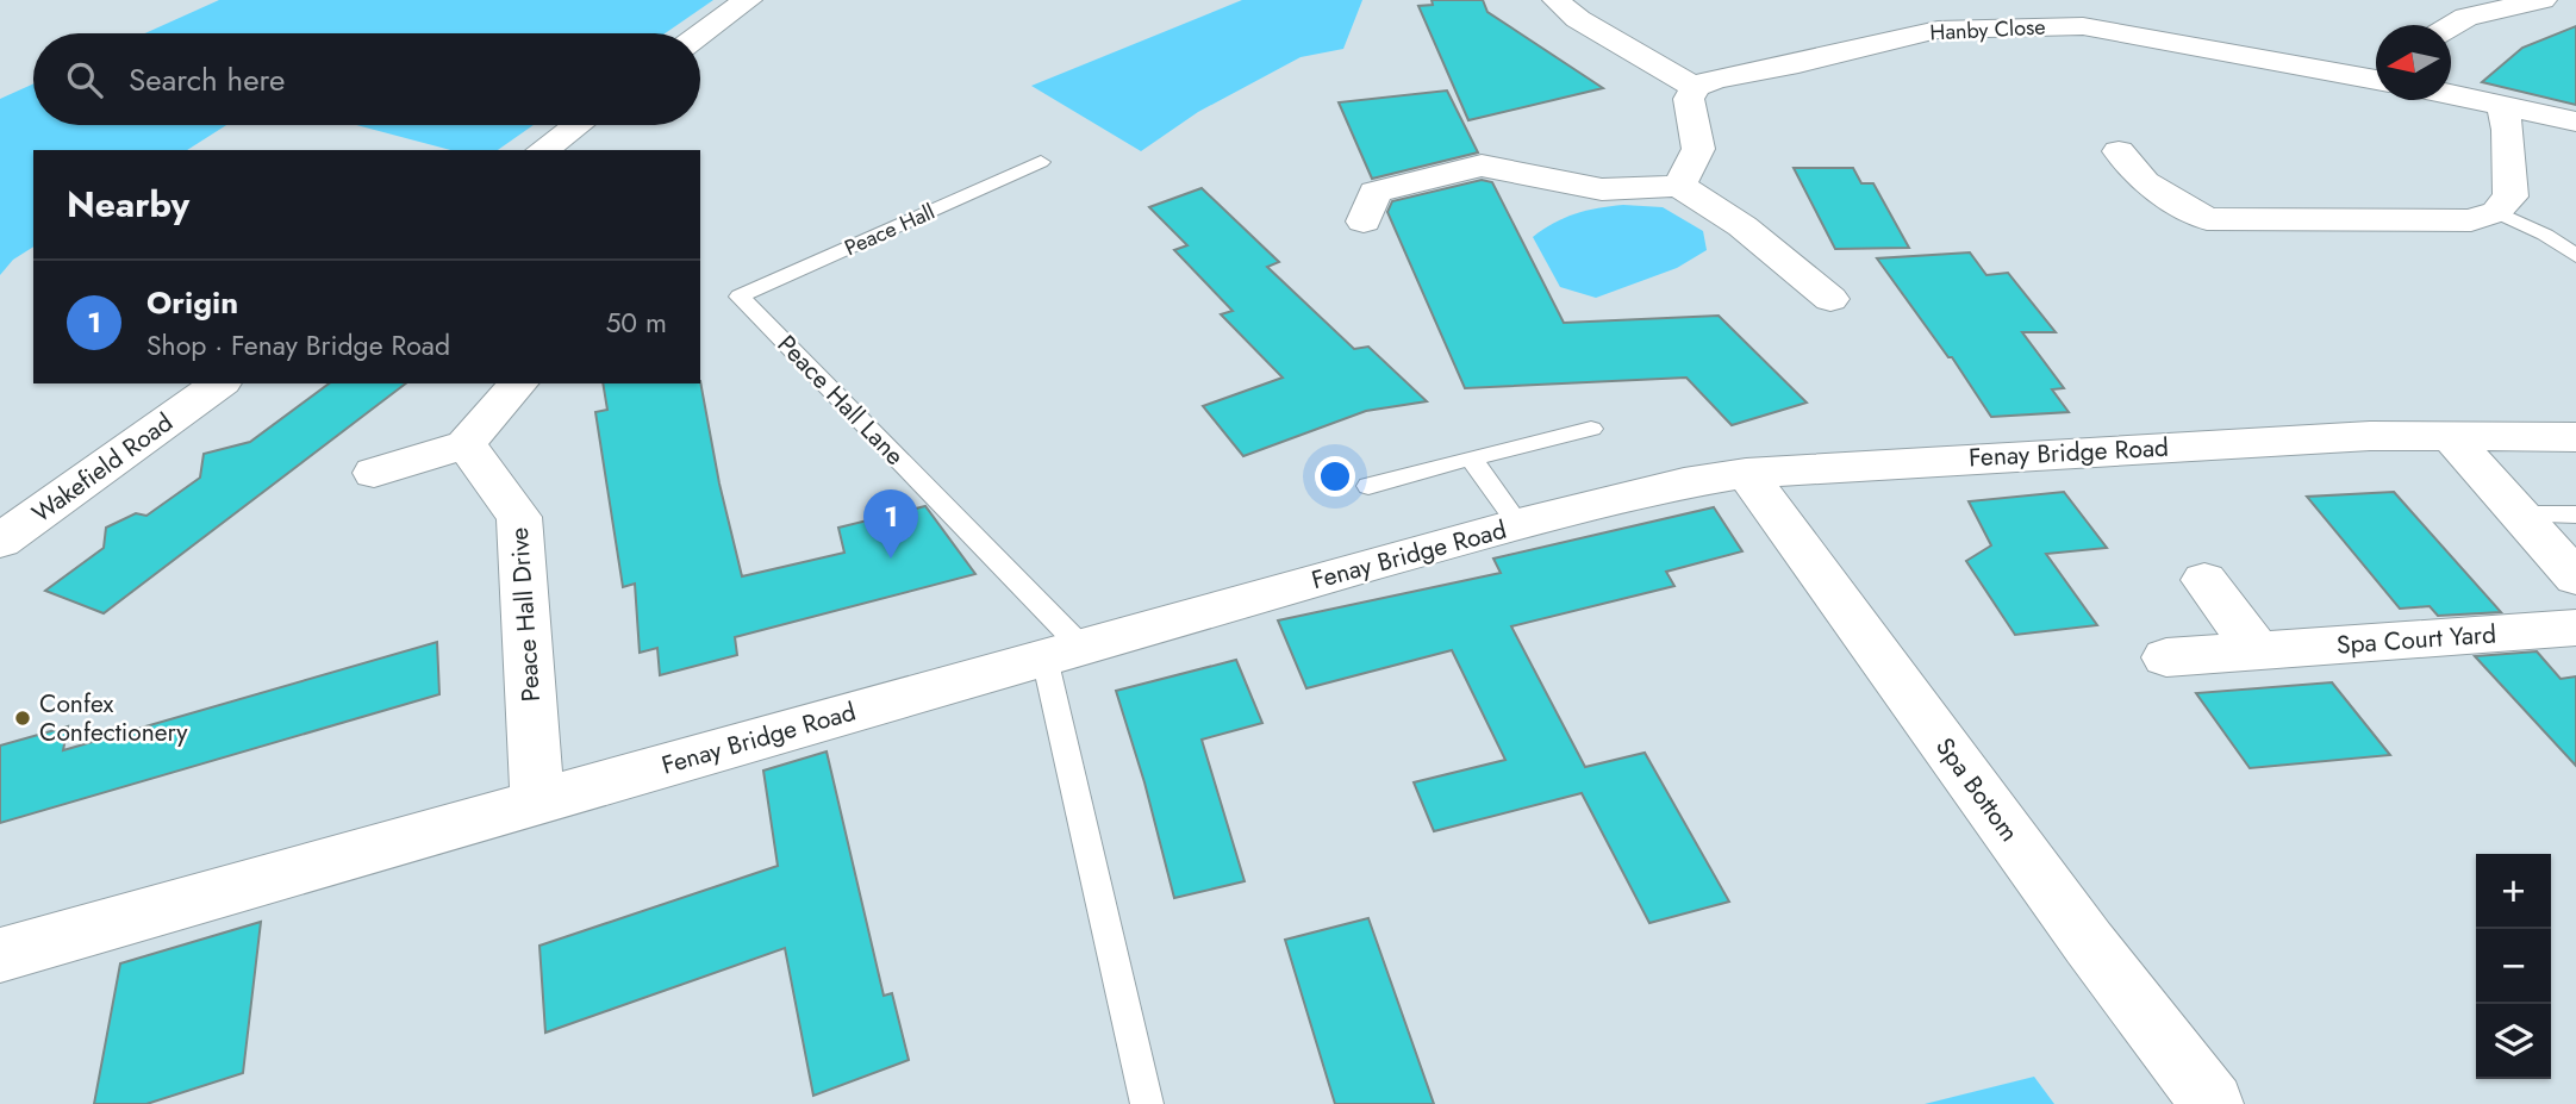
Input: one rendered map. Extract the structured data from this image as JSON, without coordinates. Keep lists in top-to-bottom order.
{
  "streets": {
    "main road": [
      "Hanby Close",
      "Fenay Bridge Road",
      "Wakefield Road",
      "Peace Hall Drive",
      "Spa Court Yard",
      "Spa Bottom"
    ],
    "lane": ["Peace Hall", "Peace Hall Lane"]
  },
  "crossings": [
    ["Peace Hall", "Peace Hall Lane"],
    ["Peace Hall Lane", "Fenay Bridge Road"],
    ["Fenay Bridge Road", "Peace Hall Drive"],
    ["Fenay Bridge Road", "Spa Bottom"]
  ],
  "places": ["Confex Confectionery"],
  "north": "left",
  "page": {
    "search": "Search here",
    "heading": "Nearby",
    "list": [
      {
        "mark": "1",
        "name": "Origin",
        "note": "Shop · Fenay Bridge Road",
        "value": "50 m"
      }
    ],
    "pins": "1",
    "map_buttons": ["+", "−"]
  }
}
